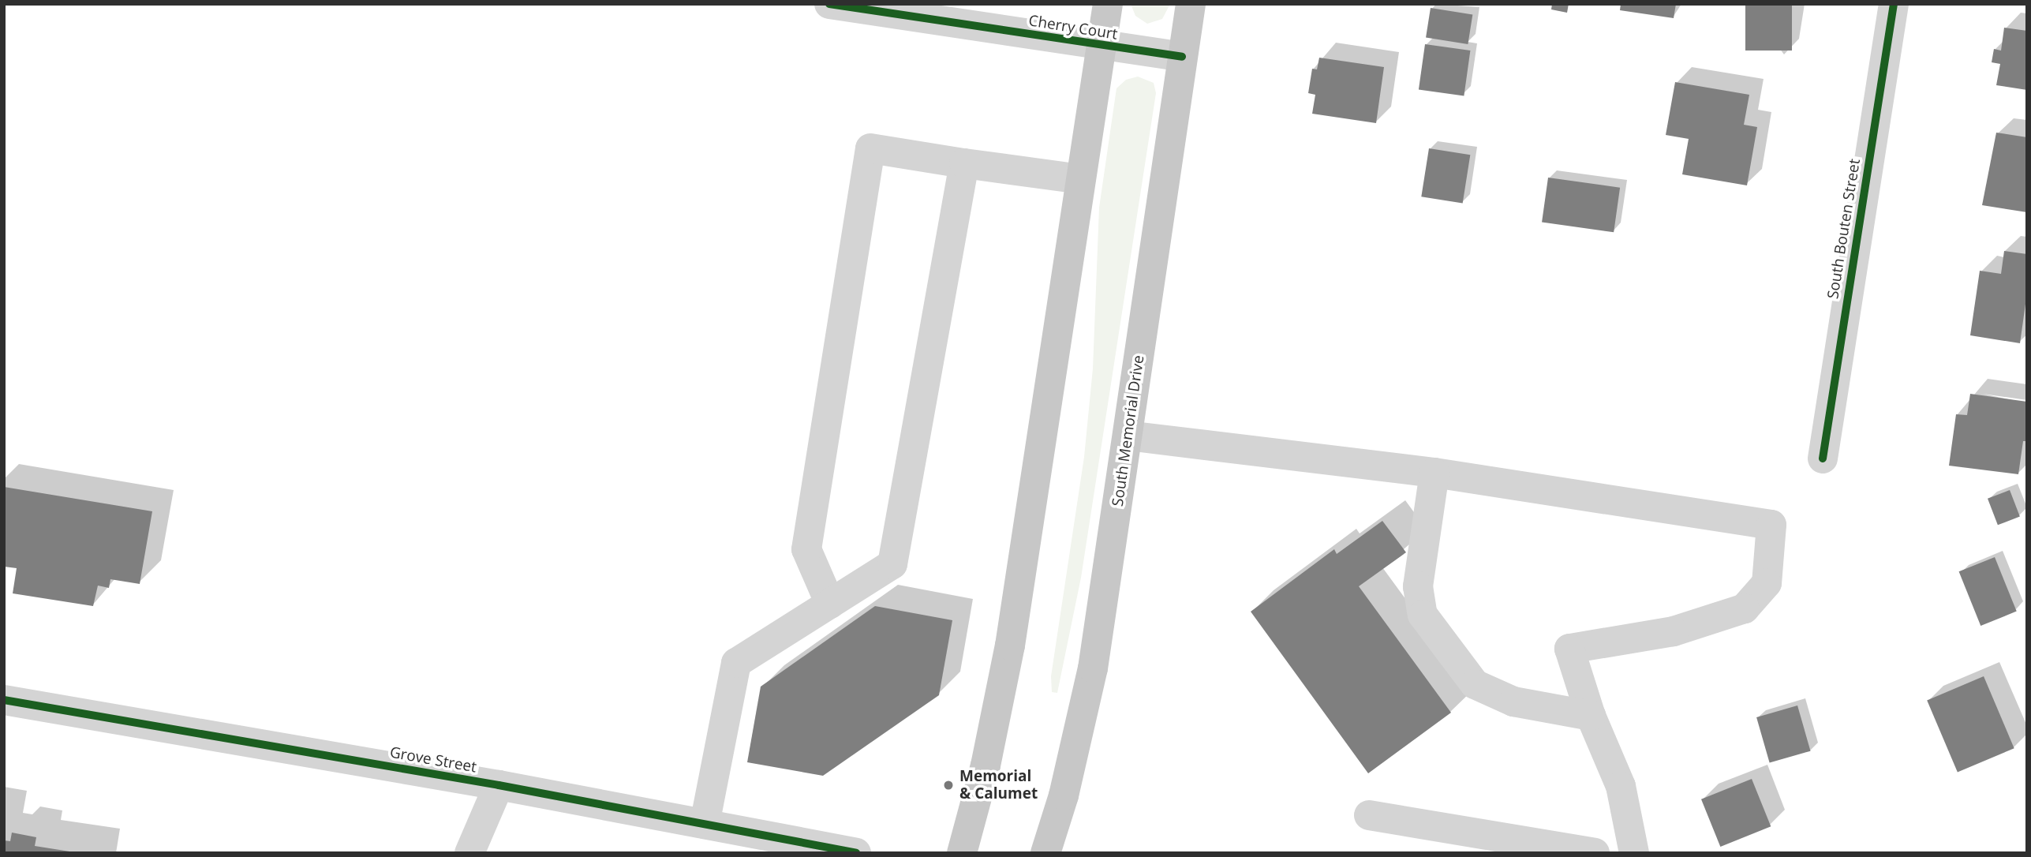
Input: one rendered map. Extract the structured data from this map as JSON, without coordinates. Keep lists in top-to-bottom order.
{
  "streets": {
    "main road": ["South Memorial Drive"],
    "street": ["Cherry Court", "South Bouten Street", "Grove Street"]
  },
  "crossings": [
    ["Cherry Court", "South Memorial Drive"]
  ],
  "places": ["Memorial & Calumet"]
}
